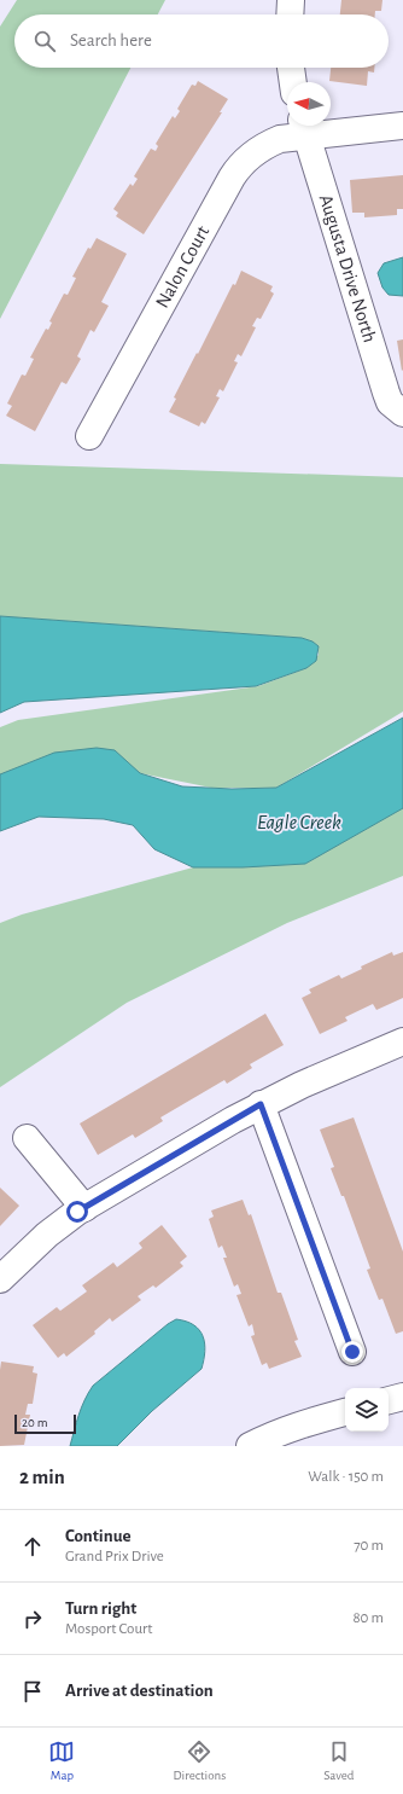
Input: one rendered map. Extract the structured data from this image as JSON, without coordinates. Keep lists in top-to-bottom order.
{
  "streets": {
    "street": ["Nalon Court", "Augusta Drive North"]
  },
  "crossings": [
    ["Nalon Court", "Augusta Drive North"]
  ],
  "water": ["Eagle Creek"],
  "scale_bar": "20 m",
  "north": "left",
  "page": {
    "search": "Search here",
    "scale": "20 m",
    "heading": ["2 min", "Walk · 150 m"],
    "list": [
      ["Continue", "Grand Prix Drive", "70 m"],
      ["Turn right", "Mosport Court", "80 m"],
      "Arrive at destination"
    ],
    "nav": ["Map", "Directions", "Saved"]
  }
}
